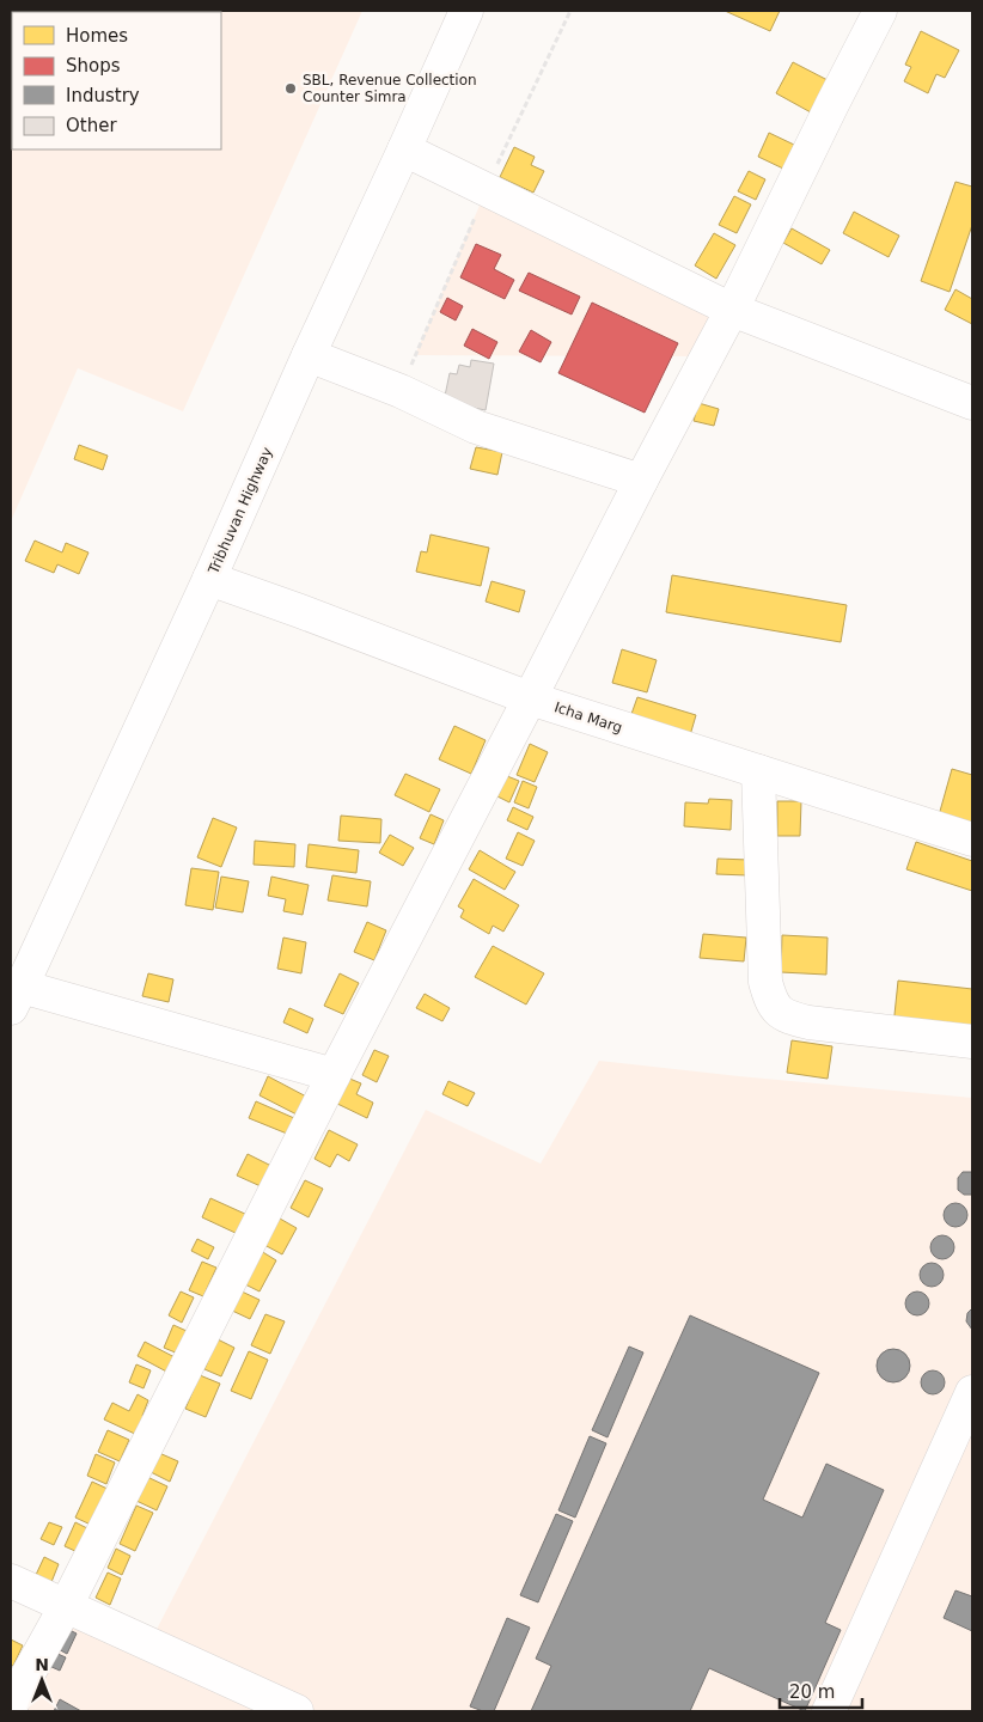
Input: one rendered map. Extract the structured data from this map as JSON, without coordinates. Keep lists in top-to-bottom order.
{
  "streets": {
    "main road": ["Tribhuvan Highway", "Icha Marg"]
  },
  "crossings": [
    ["Tribhuvan Highway", "Icha Marg"]
  ],
  "places": ["SBL, Revenue Collection Counter Simra"],
  "legend": [
    "Homes",
    "Shops",
    "Industry",
    "Other"
  ],
  "scale_bar": "20 m",
  "north": "top"
}
